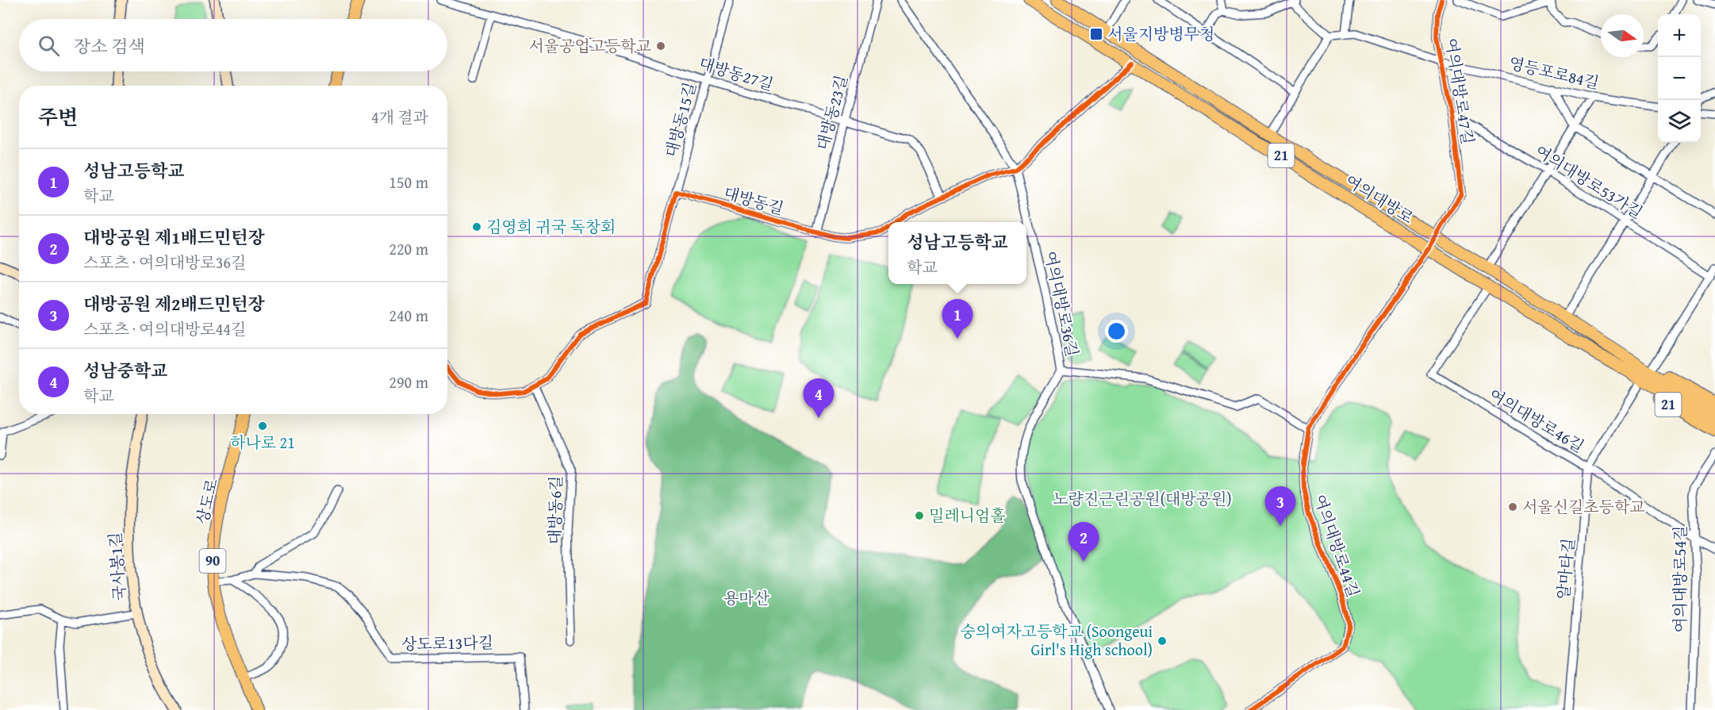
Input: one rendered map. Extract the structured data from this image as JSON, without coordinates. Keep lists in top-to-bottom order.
{
  "streets": {
    "main road": [
      "21",
      "여의대방로",
      "상도로",
      "90"
    ],
    "street": [
      "영등포로84길",
      "대방동27길",
      "여의대방로47길",
      "대방동23길",
      "대방동15길",
      "여의대방로53가길",
      "대방동길",
      "여의대방로36길",
      "여의대방로46길",
      "대방동6길",
      "여의대방로44길",
      "국사봉1길",
      "알마타길",
      "여의대방로54길",
      "상도로13다길"
    ]
  },
  "crossings": [
    ["영등포로84길", "여의대방로47길"],
    ["대방동27길", "대방동23길"],
    ["대방동27길", "대방동15길"],
    ["대방동27길", "대방동길"],
    ["여의대방로47길", "여의대방로53가길"],
    ["여의대방로47길", "여의대방로"],
    ["여의대방로47길", "여의대방로44길"],
    ["대방동23길", "대방동길"],
    ["대방동15길", "대방동길"],
    ["21", "여의대방로"],
    ["21", "알마타길"],
    ["여의대방로", "대방동길"],
    ["여의대방로", "여의대방로46길"],
    ["여의대방로", "여의대방로44길"],
    ["대방동길", "여의대방로36길"],
    ["여의대방로46길", "알마타길"],
    ["여의대방로46길", "여의대방로54길"]
  ],
  "parks": ["노량진근린공원(대방공원)", "용마산"],
  "places": {
    "transit": ["서울지방병무청"],
    "other": [
      "서울공업고등학교",
      "김영희 귀국 독창회",
      "하나로 21",
      "서울신길초등학교",
      "밀레니엄홀",
      "숭의여자고등학교 (Soongeui Girl's High school)"
    ]
  },
  "north": "right",
  "page": {
    "map_buttons": ["+", "−"],
    "search": "장소 검색",
    "heading": ["주변", "4개 결과"],
    "list": [
      {
        "mark": "1",
        "name": "성남고등학교",
        "note": "학교",
        "value": "150 m"
      },
      {
        "mark": "2",
        "name": "대방공원 제1배드민턴장",
        "note": "스포츠 · 여의대방로36길",
        "value": "220 m"
      },
      {
        "mark": "3",
        "name": "대방공원 제2배드민턴장",
        "note": "스포츠 · 여의대방로44길",
        "value": "240 m"
      },
      {
        "mark": "4",
        "name": "성남중학교",
        "note": "학교",
        "value": "290 m"
      }
    ],
    "popup": ["성남고등학교", "학교"],
    "pins": [
      "1",
      "4",
      "3",
      "2"
    ]
  }
}
